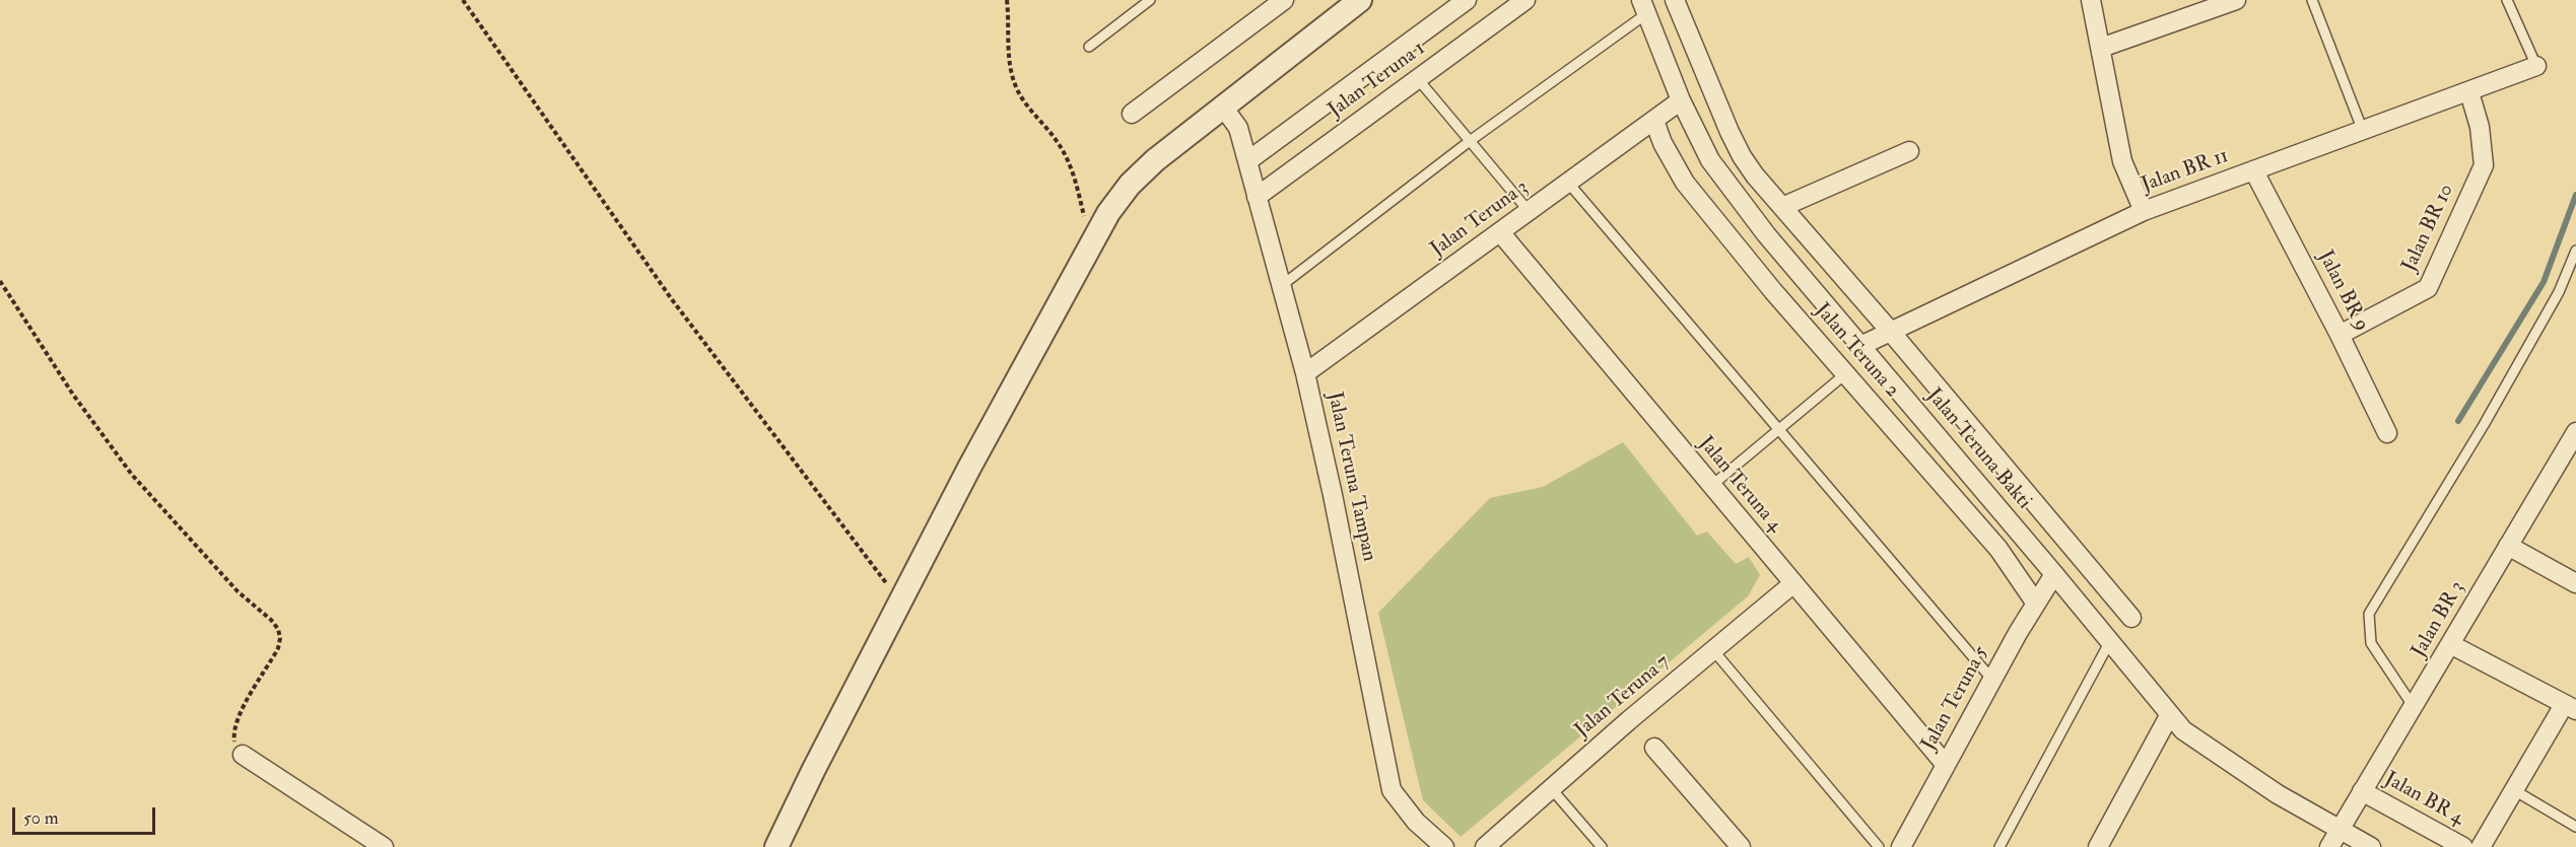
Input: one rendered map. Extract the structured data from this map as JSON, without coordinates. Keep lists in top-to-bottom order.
{
  "streets": {
    "street": [
      "Jalan Teruna 1",
      "Jalan BR 11",
      "Jalan Teruna 3",
      "Jalan BR 10",
      "Jalan BR 9",
      "Jalan Teruna 2",
      "Jalan Teruna Bakti",
      "Jalan Teruna Tampan",
      "Jalan Teruna 4",
      "Jalan BR 3",
      "Jalan Teruna 7",
      "Jalan Teruna 5",
      "Jalan BR 4"
    ]
  },
  "crossings": [
    ["Jalan Teruna 1", "Jalan Teruna Tampan"],
    ["Jalan BR 11", "Jalan BR 10"],
    ["Jalan BR 11", "Jalan BR 9"],
    ["Jalan BR 11", "Jalan Teruna Bakti"],
    ["Jalan Teruna 3", "Jalan Teruna 2"],
    ["Jalan Teruna 3", "Jalan Teruna Bakti"],
    ["Jalan Teruna 3", "Jalan Teruna Tampan"],
    ["Jalan Teruna 3", "Jalan Teruna 4"],
    ["Jalan BR 10", "Jalan BR 9"],
    ["Jalan Teruna 2", "Jalan Teruna 5"],
    ["Jalan Teruna Bakti", "Jalan BR 3"],
    ["Jalan Teruna Bakti", "Jalan Teruna 5"],
    ["Jalan Teruna 4", "Jalan Teruna 7"],
    ["Jalan Teruna 4", "Jalan Teruna 5"],
    ["Jalan BR 3", "Jalan BR 4"]
  ],
  "scale_bar": "50 m"
}
